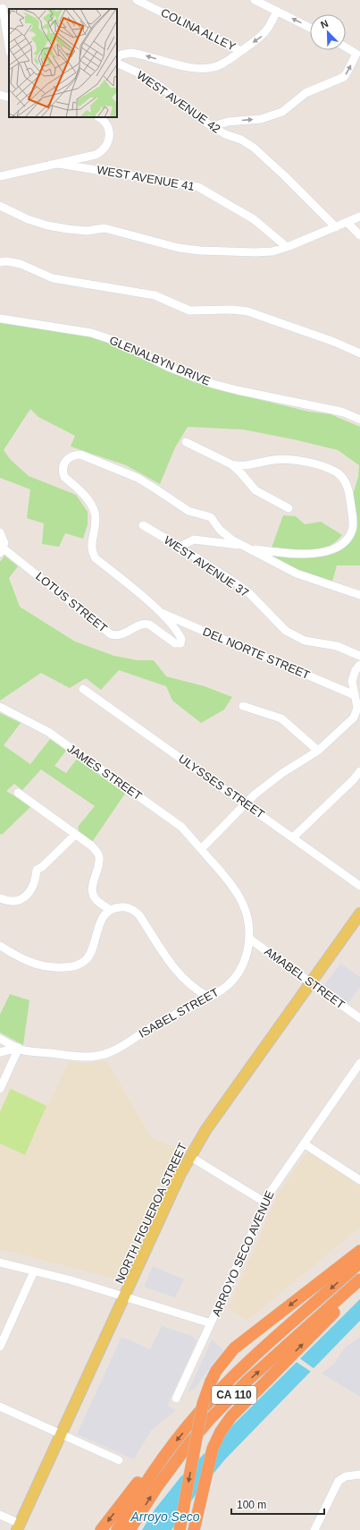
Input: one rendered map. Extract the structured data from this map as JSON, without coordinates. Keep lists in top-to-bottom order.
{
  "streets": {
    "highway": ["CA 110"],
    "main road": ["NORTH FIGUEROA STREET"],
    "street": [
      "COLINA ALLEY",
      "WEST AVENUE 42",
      "WEST AVENUE 41",
      "GLENALBYN DRIVE",
      "WEST AVENUE 37",
      "LOTUS STREET",
      "DEL NORTE STREET",
      "JAMES STREET",
      "ULYSSES STREET",
      "AMABEL STREET",
      "ISABEL STREET",
      "ARROYO SECO AVENUE"
    ]
  },
  "crossings": [
    ["LOTUS STREET", "DEL NORTE STREET"],
    ["JAMES STREET", "ISABEL STREET"],
    ["AMABEL STREET", "ISABEL STREET"],
    ["AMABEL STREET", "NORTH FIGUEROA STREET"]
  ],
  "water": ["Arroyo Seco"],
  "scale_bar": "100 m",
  "north": "top left"
}
